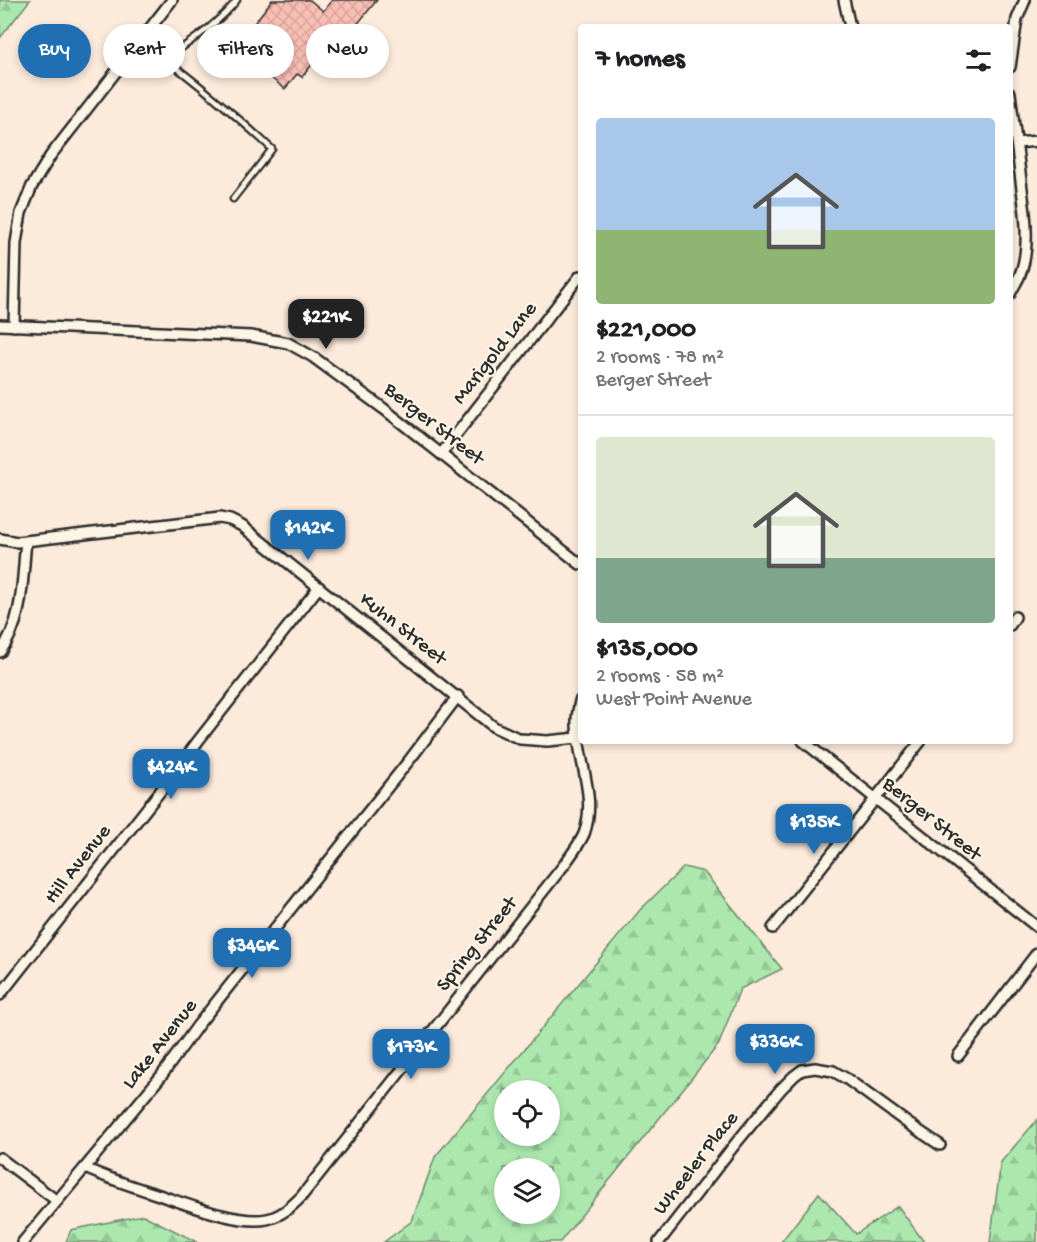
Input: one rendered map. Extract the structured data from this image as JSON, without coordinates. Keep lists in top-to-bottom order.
{
  "streets": {
    "street": [
      "Marigold Lane",
      "Berger Street",
      "Kuhn Street",
      "Hill Avenue",
      "Spring Street",
      "Lake Avenue",
      "Wheeler Place"
    ]
  },
  "crossings": [
    ["Marigold Lane", "Berger Street"],
    ["Kuhn Street", "Hill Avenue"],
    ["Kuhn Street", "Spring Street"],
    ["Kuhn Street", "Lake Avenue"],
    ["Spring Street", "Lake Avenue"]
  ],
  "page": {
    "chip": [
      "Buy",
      "Rent",
      "Filters",
      "New"
    ],
    "heading": "7 homes",
    "list": [
      {
        "name": "$221,000",
        "note": "2 rooms · 78 m² · Berger Street"
      },
      {
        "name": "$135,000",
        "note": "2 rooms · 58 m² · West Point Avenue"
      }
    ],
    "price": [
      "$221K",
      "$142K",
      "$424K",
      "$135K",
      "$346K",
      "$336K",
      "$173K"
    ]
  }
}
